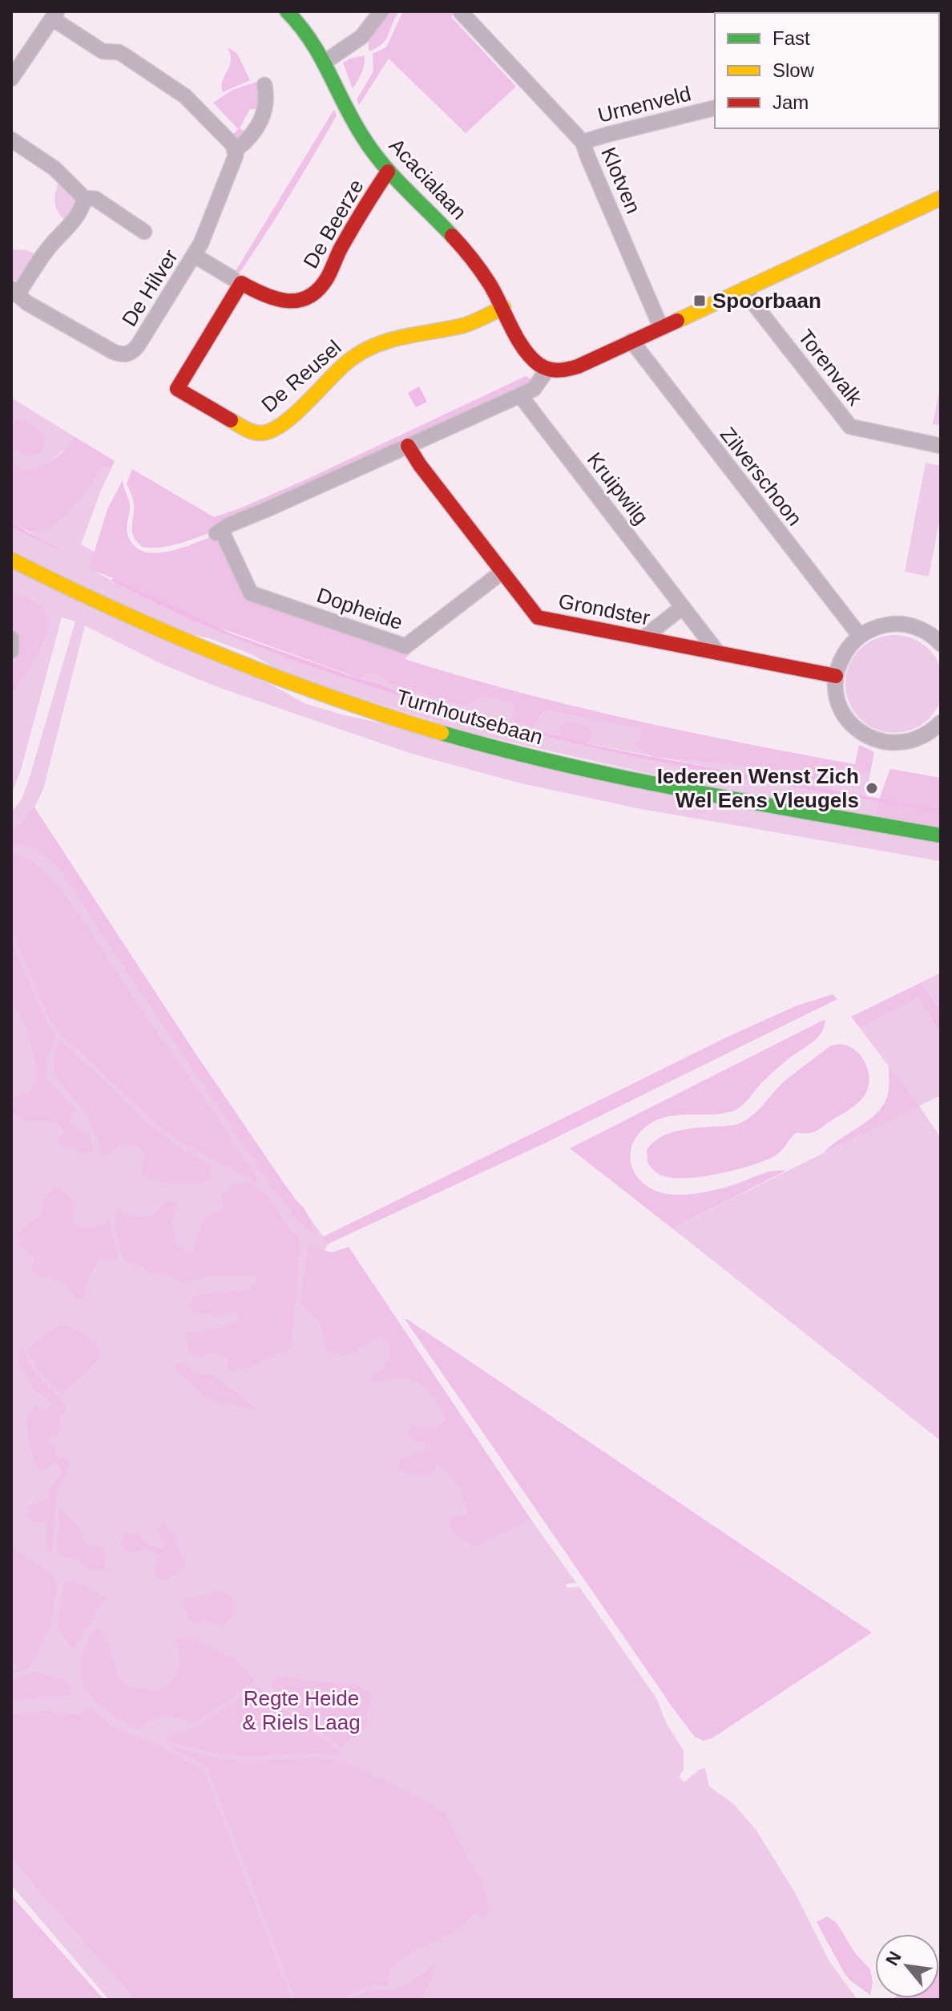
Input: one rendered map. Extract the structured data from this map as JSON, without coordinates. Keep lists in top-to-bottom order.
{
  "streets": {
    "street": [
      "Urnenveld",
      "Acacialaan",
      "Klotven",
      "De Beerze",
      "De Hilver",
      "Torenvalk",
      "De Reusel",
      "Zilverschoon",
      "Kruipwilg",
      "Dopheide",
      "Grondster",
      "Turnhoutsebaan"
    ]
  },
  "crossings": [
    ["Urnenveld", "Klotven"],
    ["Acacialaan", "De Beerze"],
    ["Acacialaan", "De Reusel"],
    ["De Beerze", "De Reusel"],
    ["Kruipwilg", "Grondster"],
    ["Dopheide", "Grondster"]
  ],
  "parks": ["Regte Heide & Riels Laag"],
  "places": {
    "transit": ["Spoorbaan"],
    "other": ["Iedereen Wenst Zich Wel Eens Vleugels"]
  },
  "legend": ["Fast", "Slow", "Jam"],
  "north": "top left"
}
